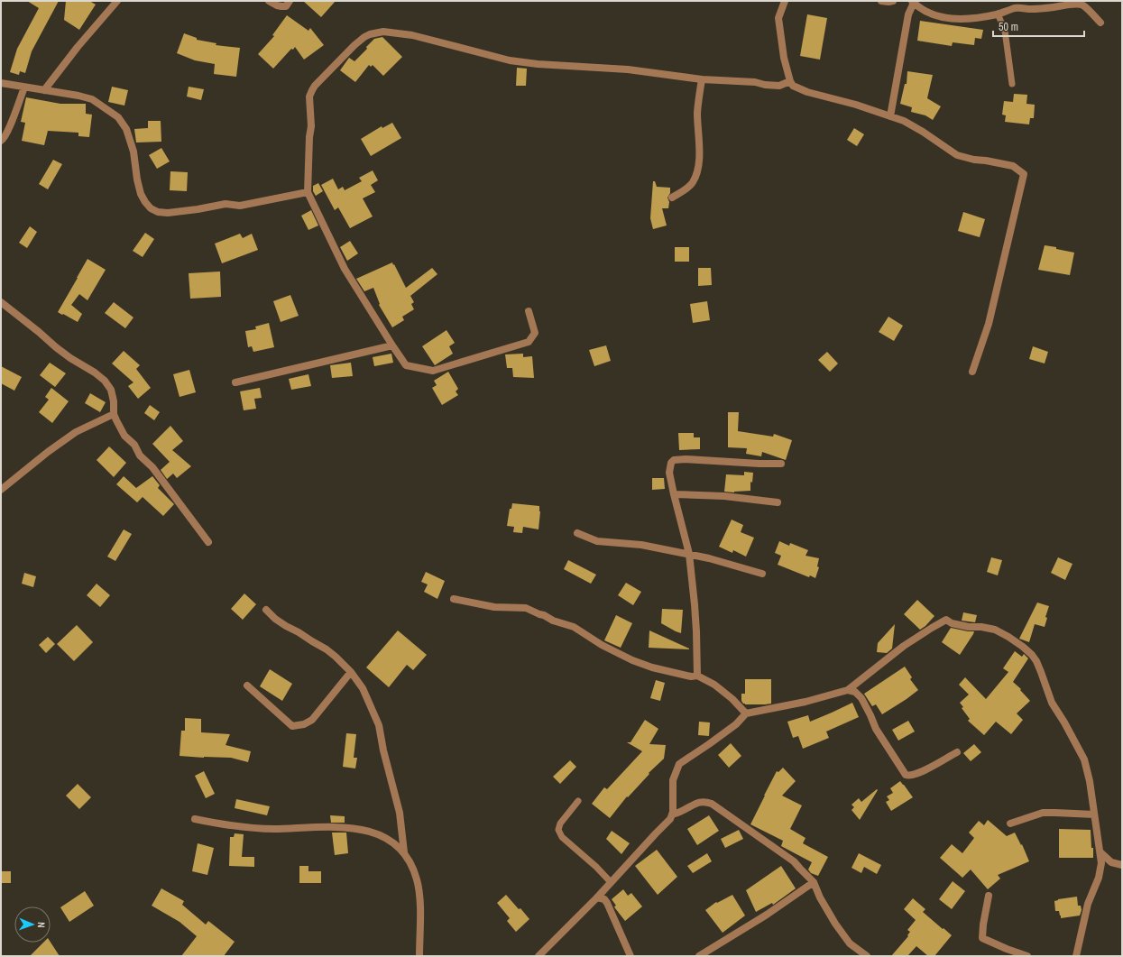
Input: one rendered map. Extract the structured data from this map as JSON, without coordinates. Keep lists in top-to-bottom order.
{
  "scale_bar": "50 m",
  "north": "right"
}
